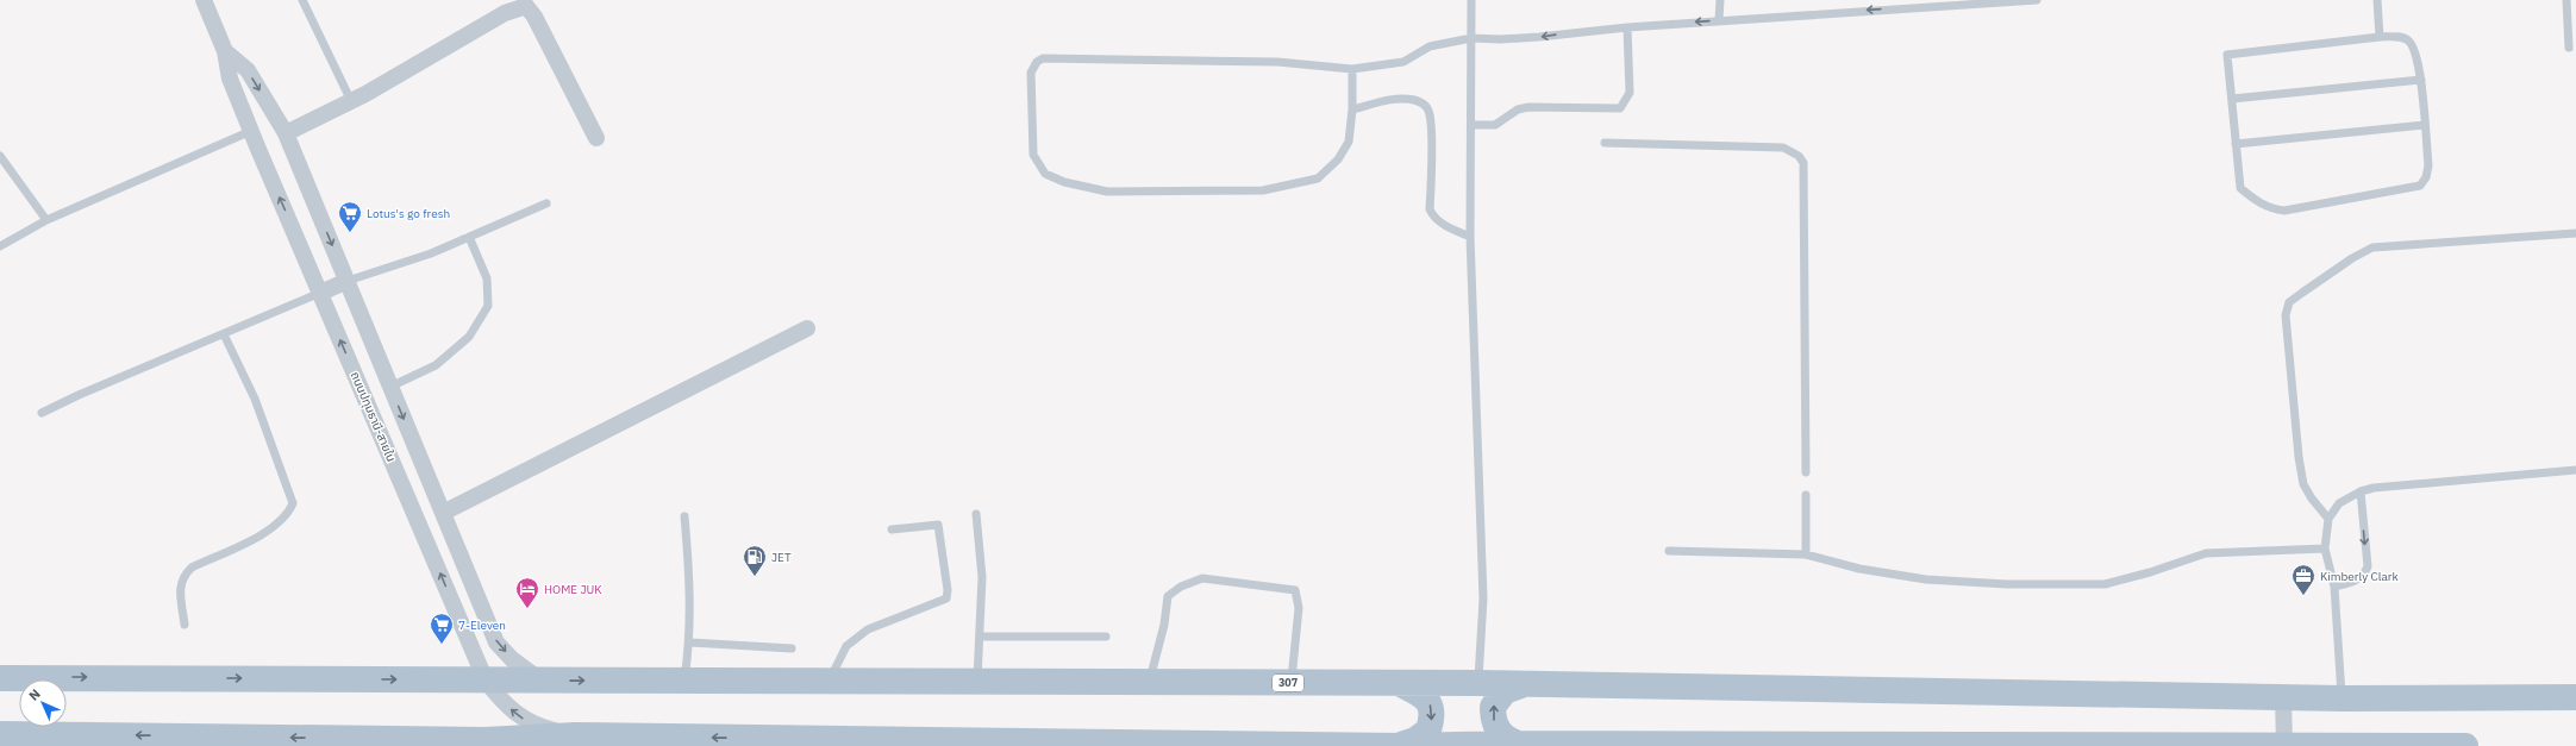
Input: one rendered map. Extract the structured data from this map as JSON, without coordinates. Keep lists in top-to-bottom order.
{
  "streets": {
    "main road": ["307"],
    "street": ["ถนนปทุมธานี-สายใน"]
  },
  "crossings": [
    ["ถนนปทุมธานี-สายใน", "307"]
  ],
  "places": {
    "supermarket": ["Lotus's go fresh", "7-Eleven"],
    "fuel station": ["JET"],
    "office": ["Kimberly Clark"],
    "hotel": ["HOME JUK"]
  },
  "north": "top left"
}
